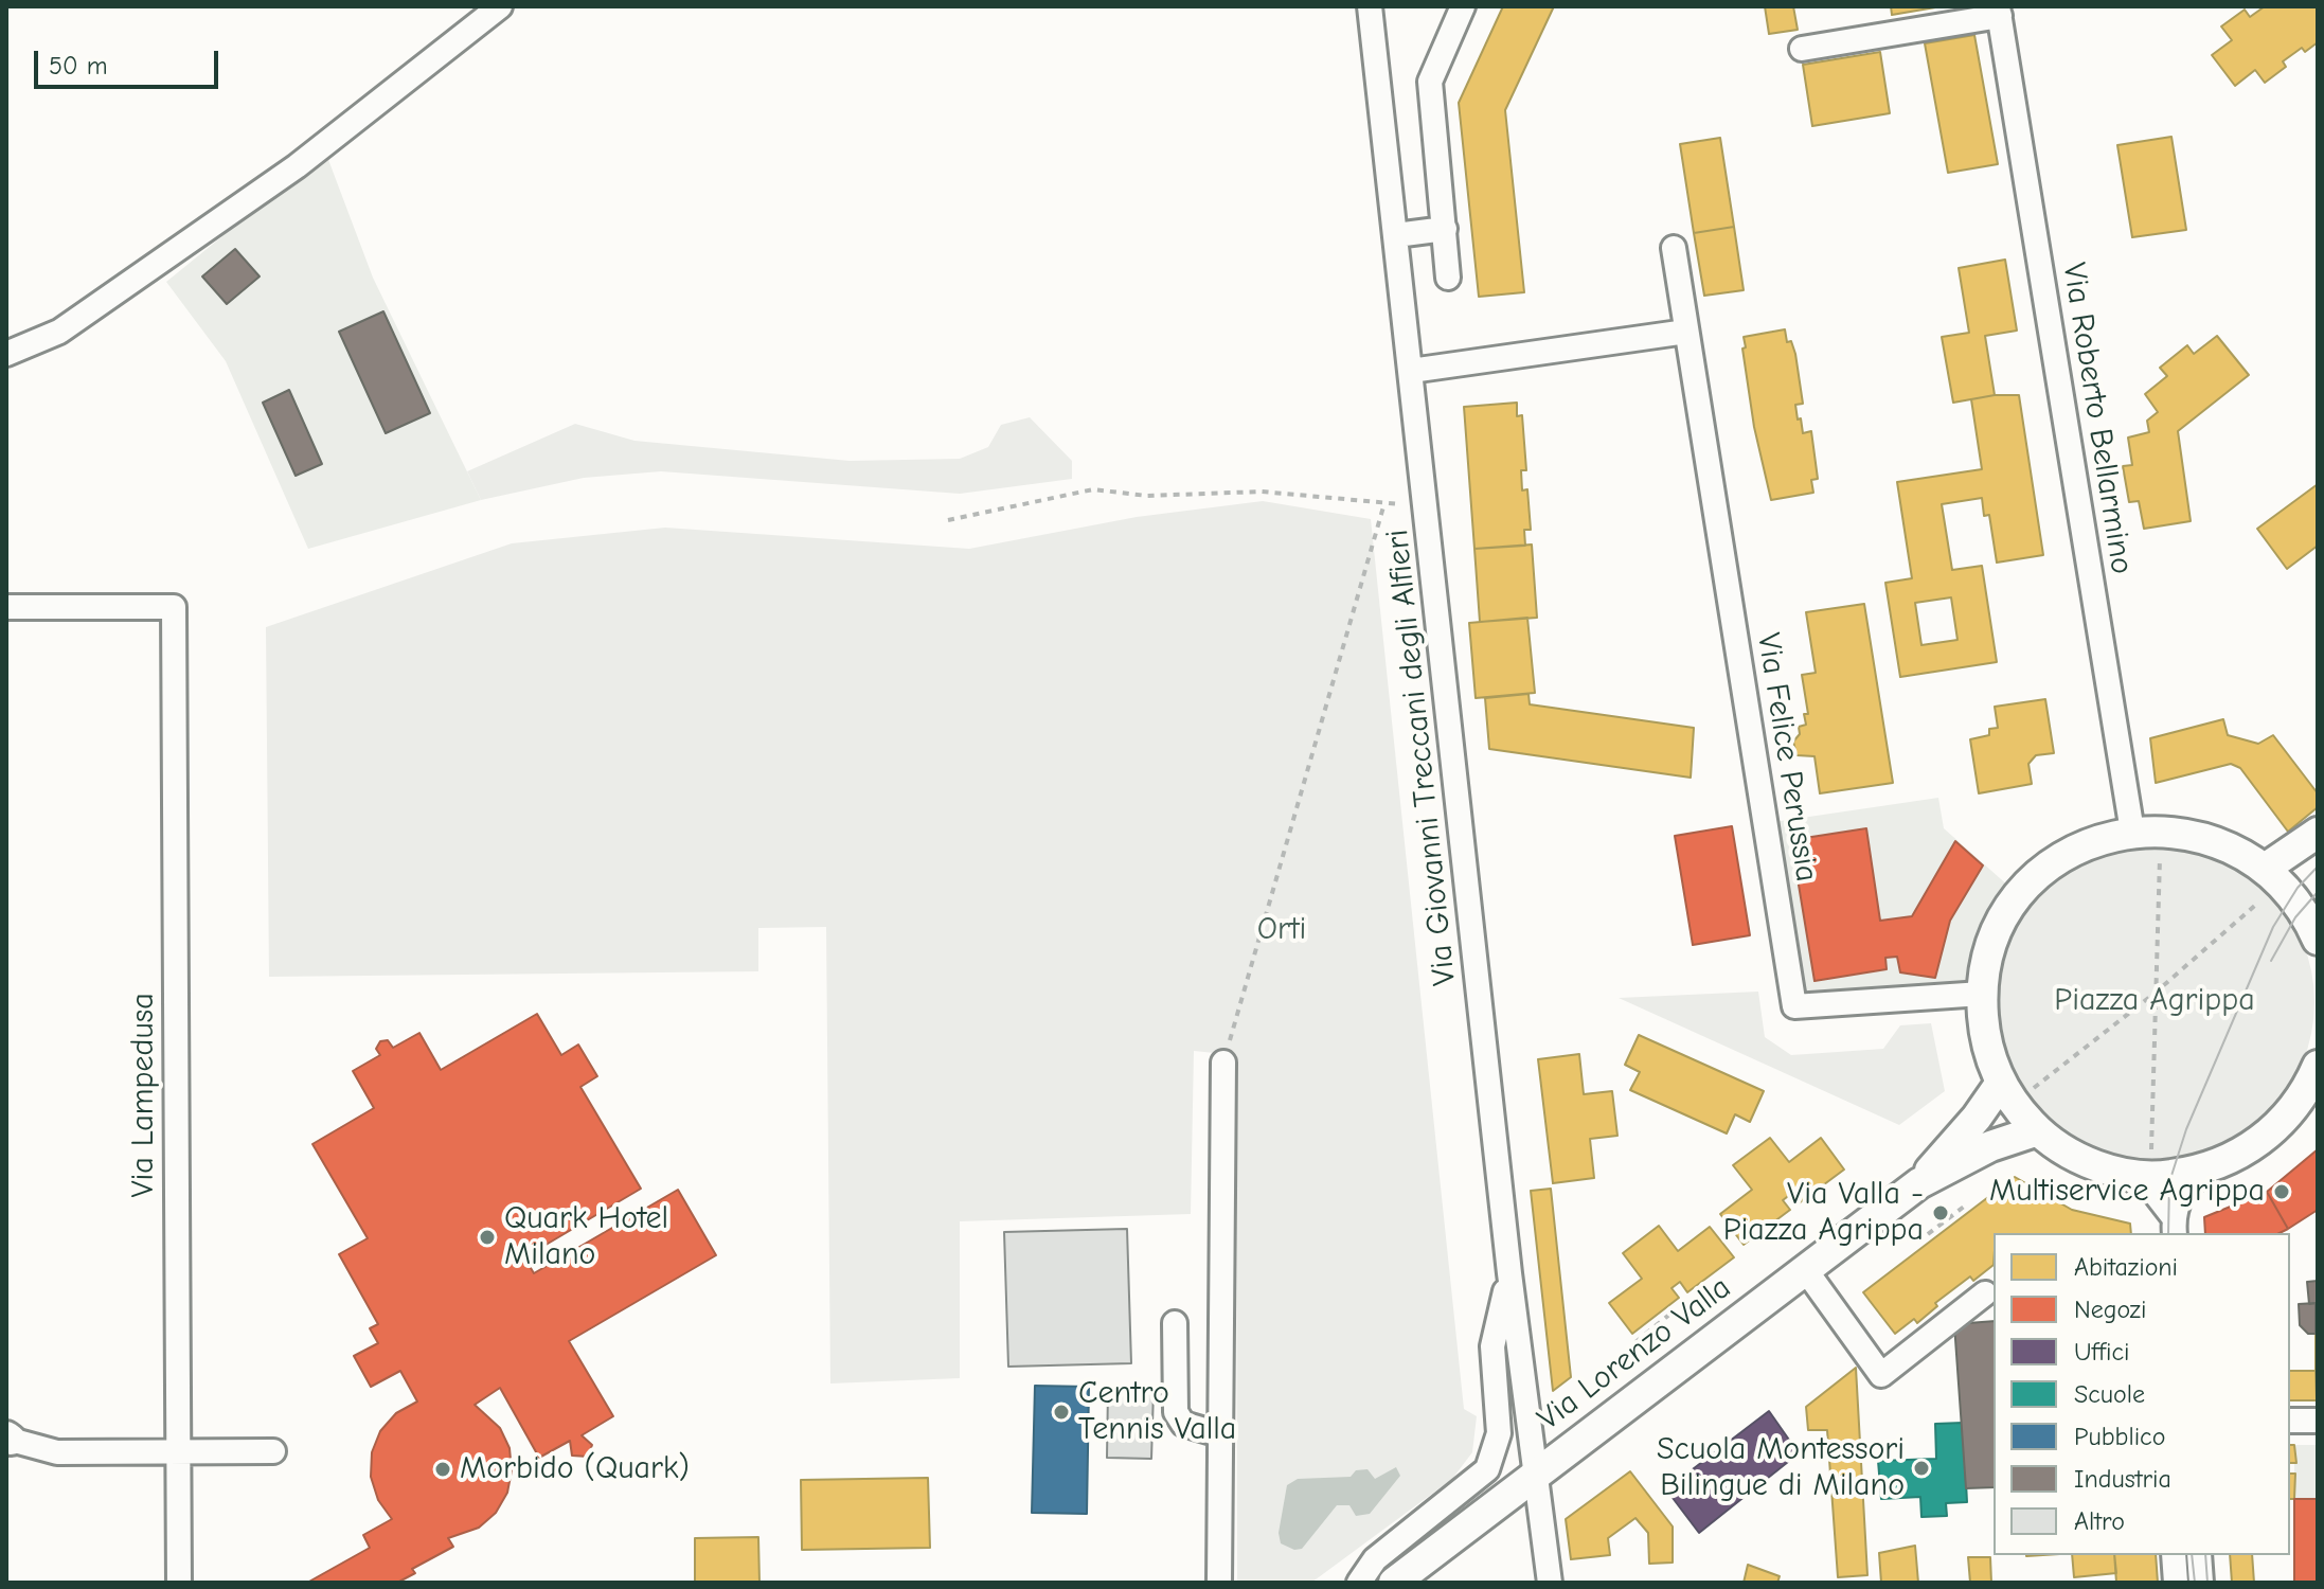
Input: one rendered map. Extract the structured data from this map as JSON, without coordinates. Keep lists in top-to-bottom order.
{
  "streets": {
    "main road": ["Via Lorenzo Valla"],
    "street": [
      "Via Roberto Bellarmino",
      "Via Giovanni Treccani degli Alfieri",
      "Via Felice Perussia",
      "Via Lampedusa"
    ]
  },
  "crossings": [
    ["Via Giovanni Treccani degli Alfieri", "Via Lorenzo Valla"]
  ],
  "parks": ["Orti", "Piazza Agrippa"],
  "places": [
    "Multiservice Agrippa",
    "Via Valla - Piazza Agrippa",
    "Quark Hotel Milano",
    "Centro Tennis Valla",
    "Scuola Montessori Bilingue di Milano",
    "Morbido (Quark)"
  ],
  "legend": [
    "Abitazioni",
    "Negozi",
    "Uffici",
    "Scuole",
    "Pubblico",
    "Industria",
    "Altro"
  ],
  "scale_bar": "50 m"
}
